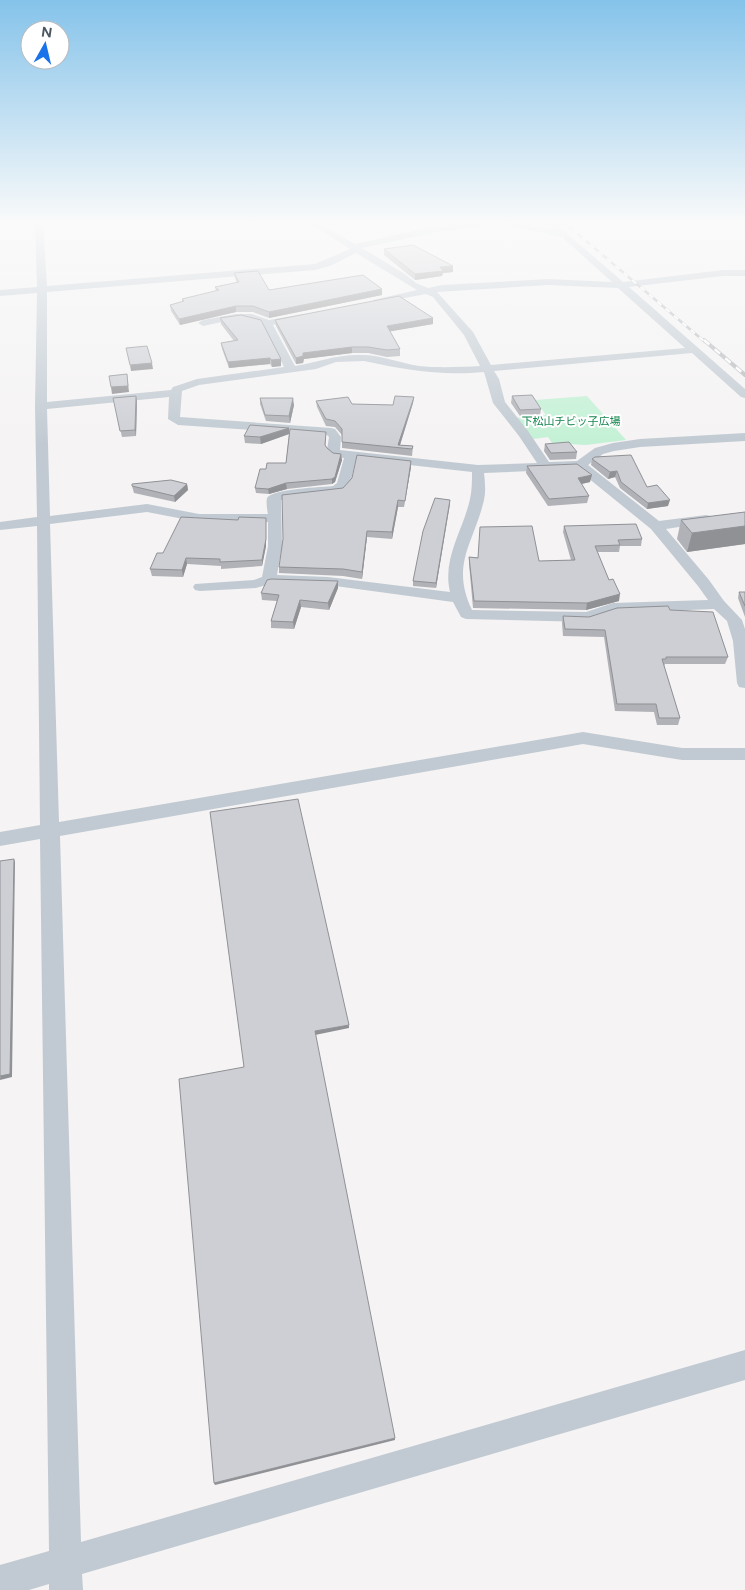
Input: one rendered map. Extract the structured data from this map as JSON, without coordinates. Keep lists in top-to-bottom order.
{
  "parks": ["下松山チビッ子広場"],
  "north": "top"
}
